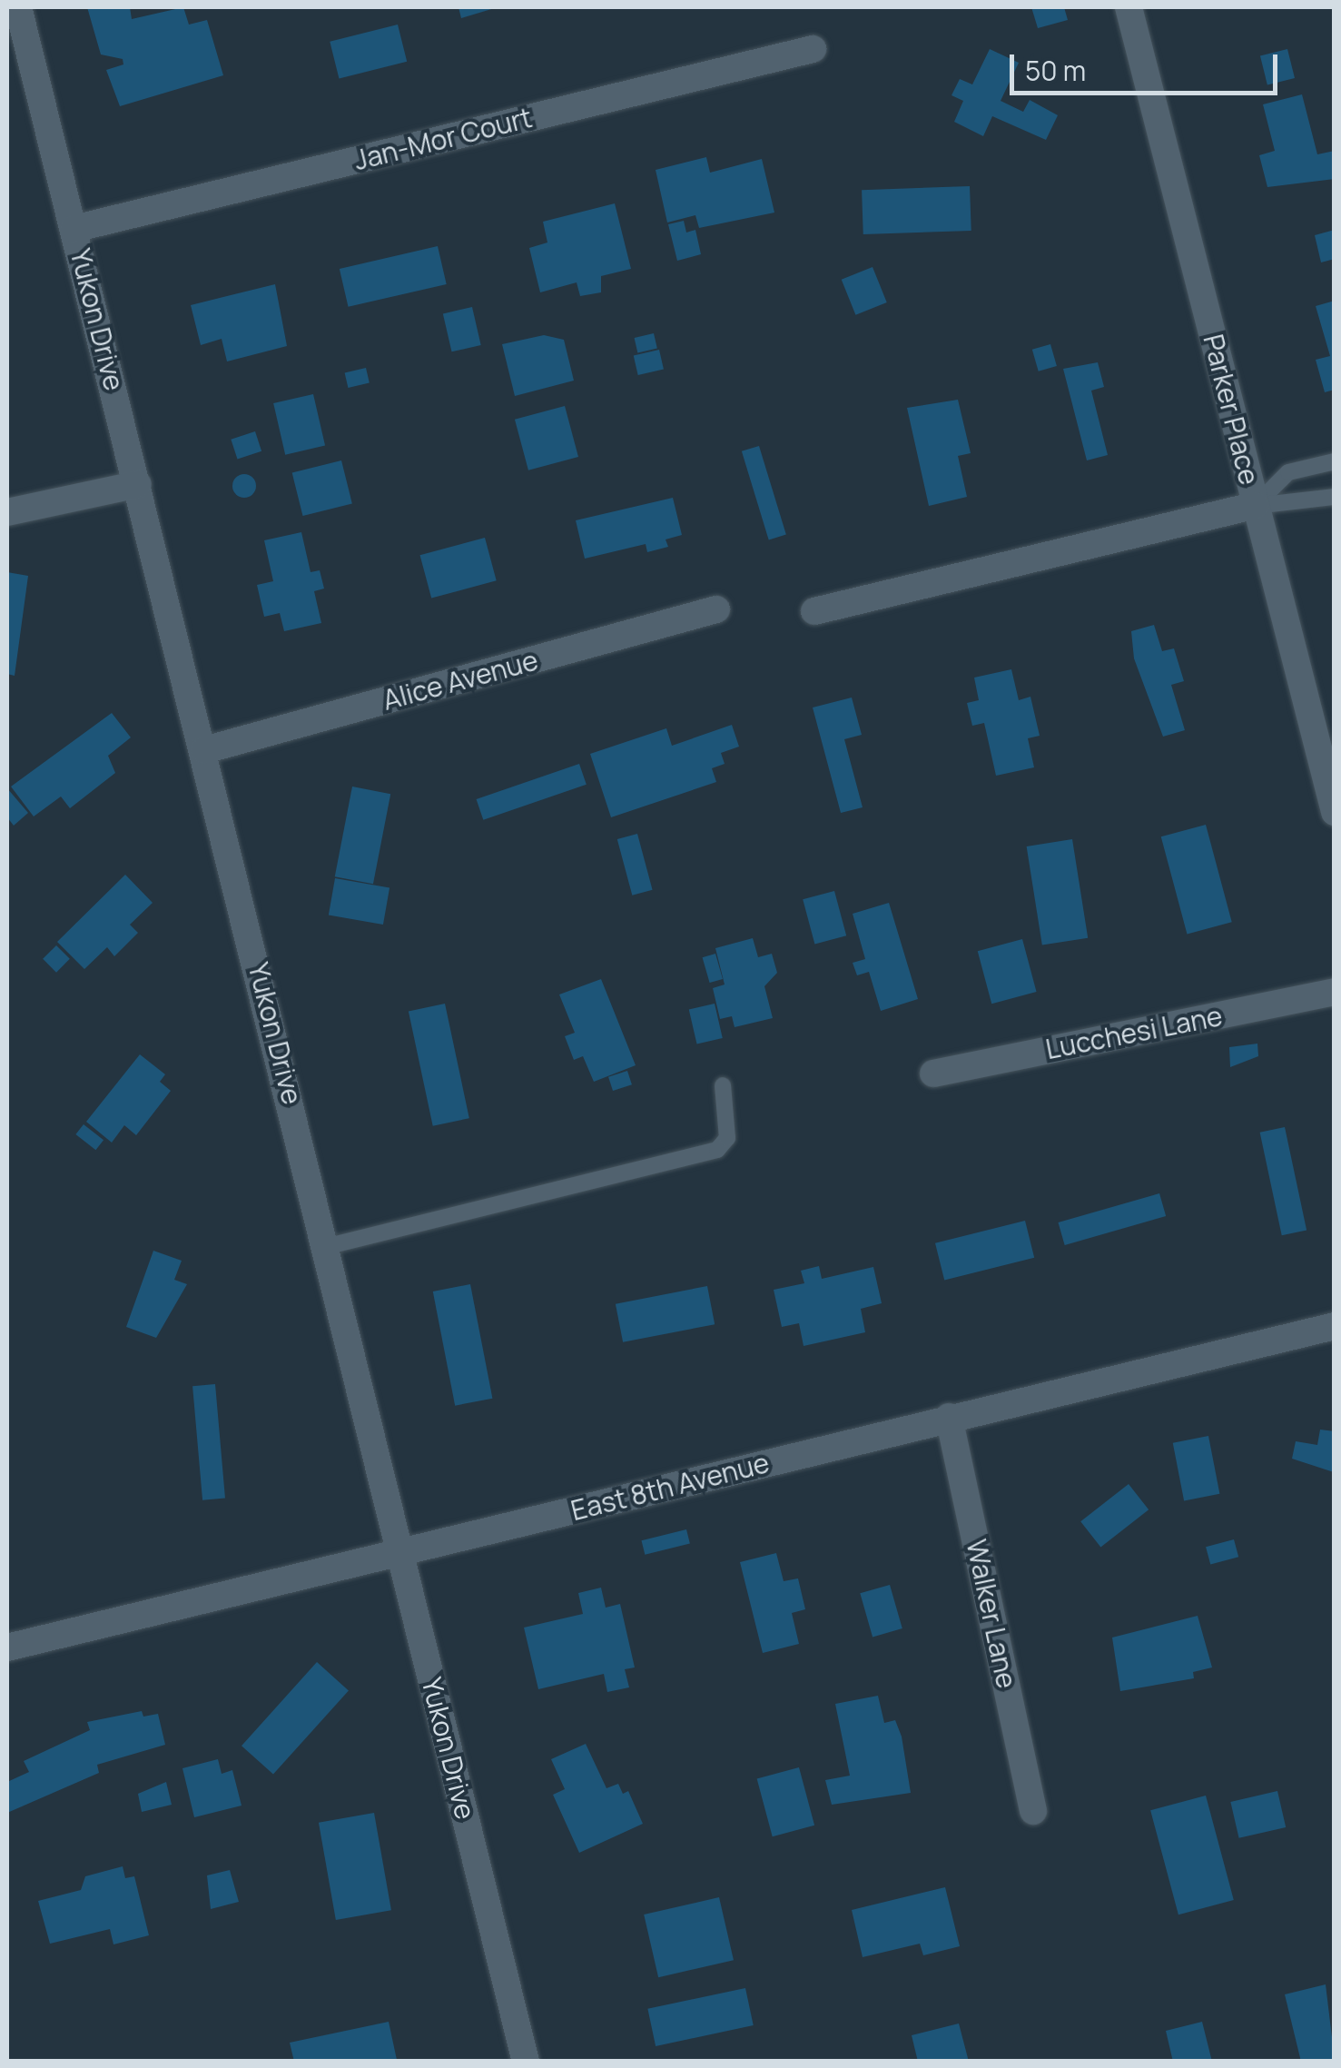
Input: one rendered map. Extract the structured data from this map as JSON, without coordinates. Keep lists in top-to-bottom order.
{
  "streets": {
    "street": [
      "Jan-Mor Court",
      "Yukon Drive",
      "Parker Place",
      "Alice Avenue",
      "Lucchesi Lane",
      "East 8th Avenue",
      "Walker Lane"
    ]
  },
  "crossings": [
    ["Jan-Mor Court", "Yukon Drive"],
    ["Yukon Drive", "Alice Avenue"],
    ["Yukon Drive", "East 8th Avenue"],
    ["East 8th Avenue", "Walker Lane"]
  ],
  "scale_bar": "50 m"
}
